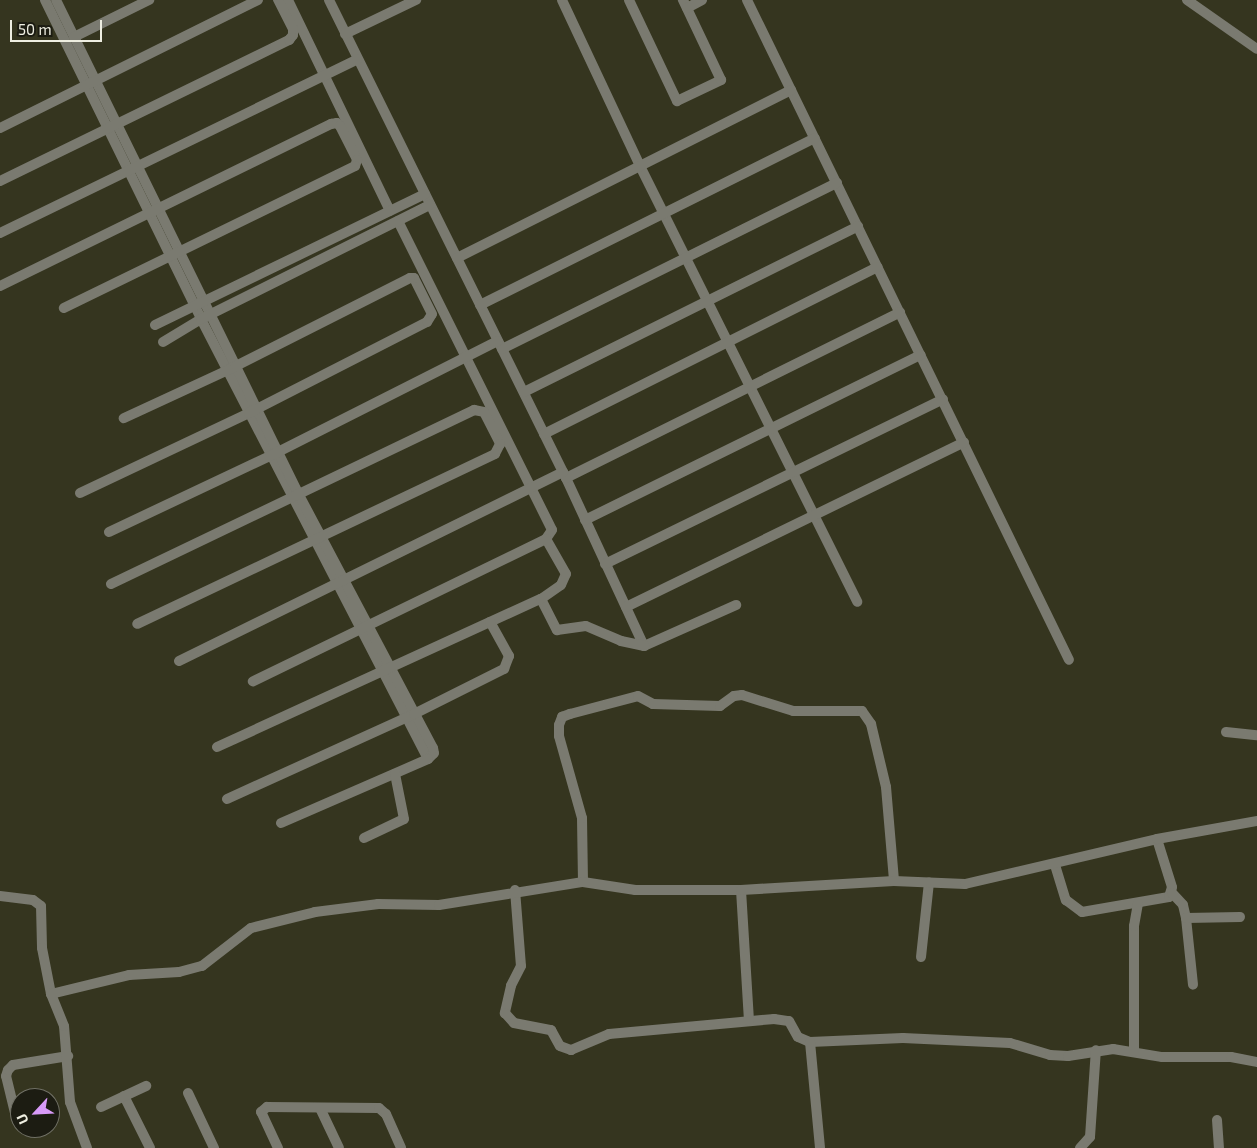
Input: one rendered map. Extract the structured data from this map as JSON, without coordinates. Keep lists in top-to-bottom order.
{
  "scale_bar": "50 m",
  "north": "bottom left"
}
